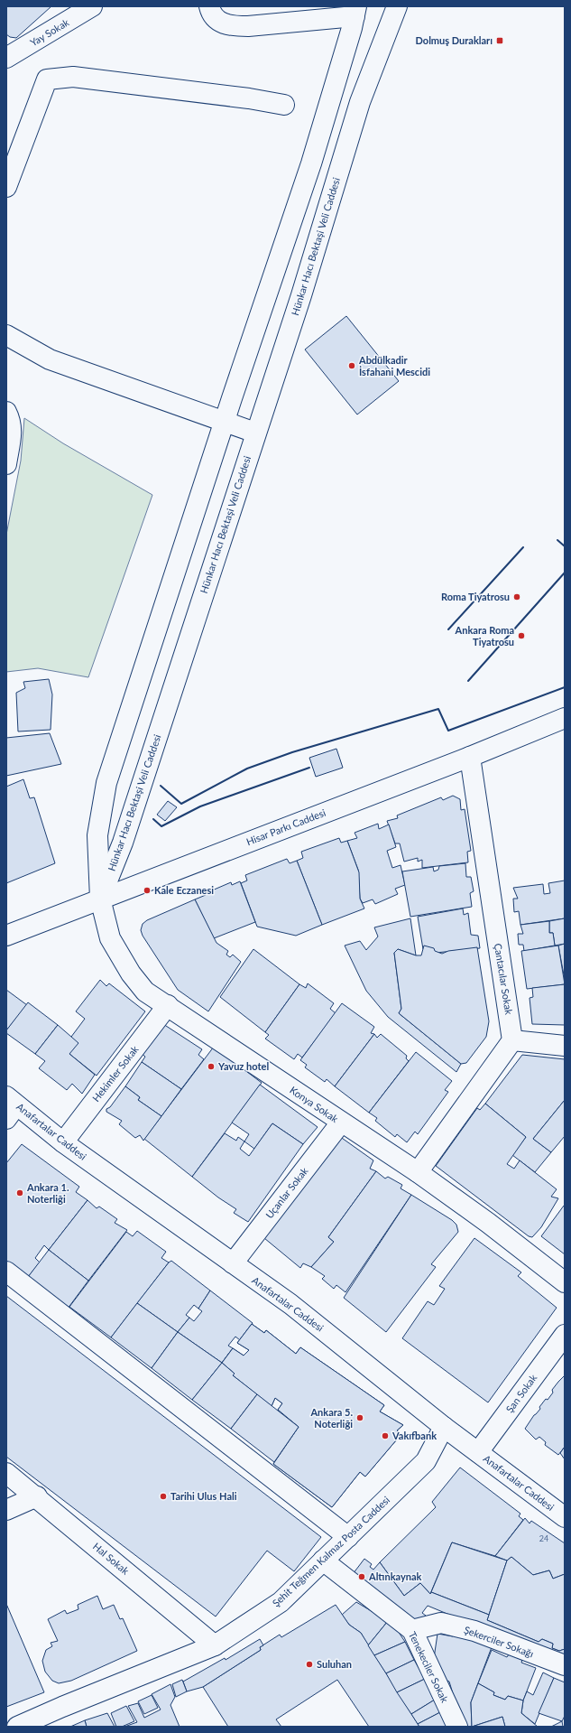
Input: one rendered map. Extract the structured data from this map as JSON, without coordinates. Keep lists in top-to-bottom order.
{
  "streets": {
    "street": [
      "Yay Sokak",
      "Hünkar Hacı Bektaşi Veli Caddesi",
      "Hisar Parkı Caddesi",
      "Çantacılar Sokak",
      "Hekimler Sokak",
      "Konya Sokak",
      "Anafartalar Caddesi",
      "Uçanlar Sokak",
      "Şan Sokak",
      "Şehit Teğmen Kalmaz Posta Caddesi",
      "Hal Sokak",
      "Şekerciler Sokağı",
      "Tenekeciler Sokak"
    ]
  },
  "crossings": [
    ["Hünkar Hacı Bektaşi Veli Caddesi", "Hisar Parkı Caddesi"],
    ["Hünkar Hacı Bektaşi Veli Caddesi", "Konya Sokak"],
    ["Hisar Parkı Caddesi", "Çantacılar Sokak"],
    ["Hisar Parkı Caddesi", "Konya Sokak"],
    ["Hekimler Sokak", "Konya Sokak"],
    ["Hekimler Sokak", "Anafartalar Caddesi"],
    ["Konya Sokak", "Uçanlar Sokak"],
    ["Anafartalar Caddesi", "Uçanlar Sokak"],
    ["Anafartalar Caddesi", "Şan Sokak"],
    ["Anafartalar Caddesi", "Şehit Teğmen Kalmaz Posta Caddesi"],
    ["Şehit Teğmen Kalmaz Posta Caddesi", "Hal Sokak"],
    ["Şehit Teğmen Kalmaz Posta Caddesi", "Tenekeciler Sokak"],
    ["Şekerciler Sokağı", "Tenekeciler Sokak"]
  ],
  "places": {
    "transit": ["Dolmuş Durakları"],
    "other": [
      "Abdülkadir İsfahani Mescidi",
      "Roma Tiyatrosu",
      "Ankara Roma Tiyatrosu",
      "Kale Eczanesi",
      "Yavuz hotel",
      "Ankara 1. Noterliği",
      "Ankara 5. Noterliği",
      "Vakıfbank",
      "Tarihi Ulus Hali",
      "Altınkaynak",
      "Suluhan"
    ]
  },
  "house_numbers": ["24"]
}
